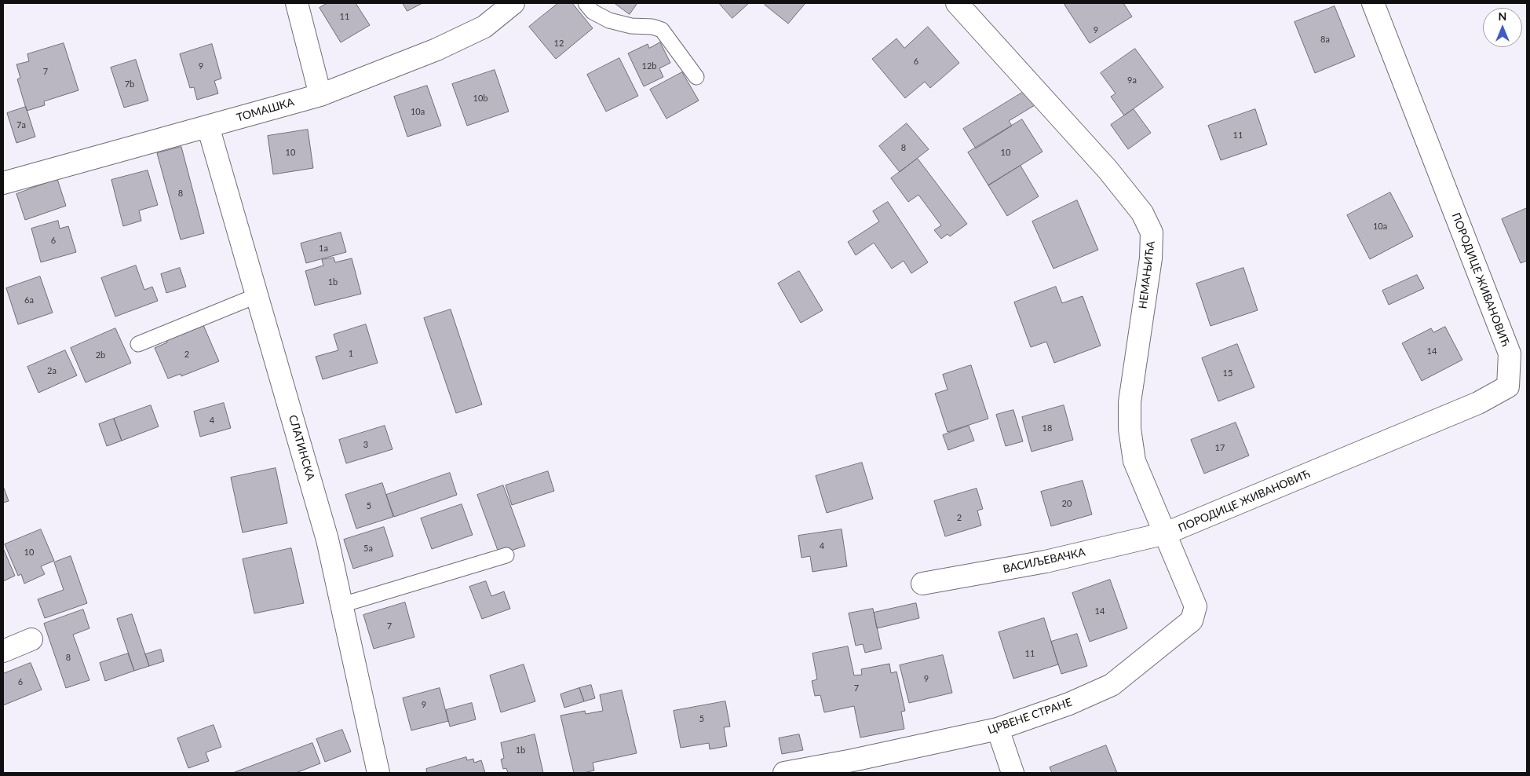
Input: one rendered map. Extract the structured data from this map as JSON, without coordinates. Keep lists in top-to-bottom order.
{
  "streets": {
    "street": [
      "ТОМАШКА",
      "НЕМАЊИЋА",
      "ПОРОДИЦЕ ЖИВАНОВИЋ",
      "СЛАТИНСКА",
      "ВАСИЉЕВАЧКА",
      "ЦРВЕНЕ СТРАНЕ"
    ]
  },
  "crossings": [
    ["ТОМАШКА", "СЛАТИНСКА"],
    ["НЕМАЊИЋА", "ПОРОДИЦЕ ЖИВАНОВИЋ"],
    ["НЕМАЊИЋА", "ВАСИЉЕВАЧКА"],
    ["НЕМАЊИЋА", "ЦРВЕНЕ СТРАНЕ"],
    ["ПОРОДИЦЕ ЖИВАНОВИЋ", "ВАСИЉЕВАЧКА"]
  ],
  "house_numbers": [
    "11",
    "9",
    "8a",
    "12",
    "6",
    "9",
    "12b",
    "7",
    "9a",
    "7b",
    "10b",
    "10a",
    "7a",
    "11",
    "8",
    "10",
    "10",
    "8",
    "10a",
    "6",
    "1a",
    "1b",
    "6a",
    "14",
    "1",
    "2",
    "2b",
    "2a",
    "15",
    "4",
    "18",
    "3",
    "17",
    "20",
    "5",
    "2",
    "4",
    "5a",
    "10",
    "14",
    "7",
    "11",
    "8",
    "9",
    "6",
    "7",
    "9",
    "5",
    "1b"
  ],
  "north": "top"
}
